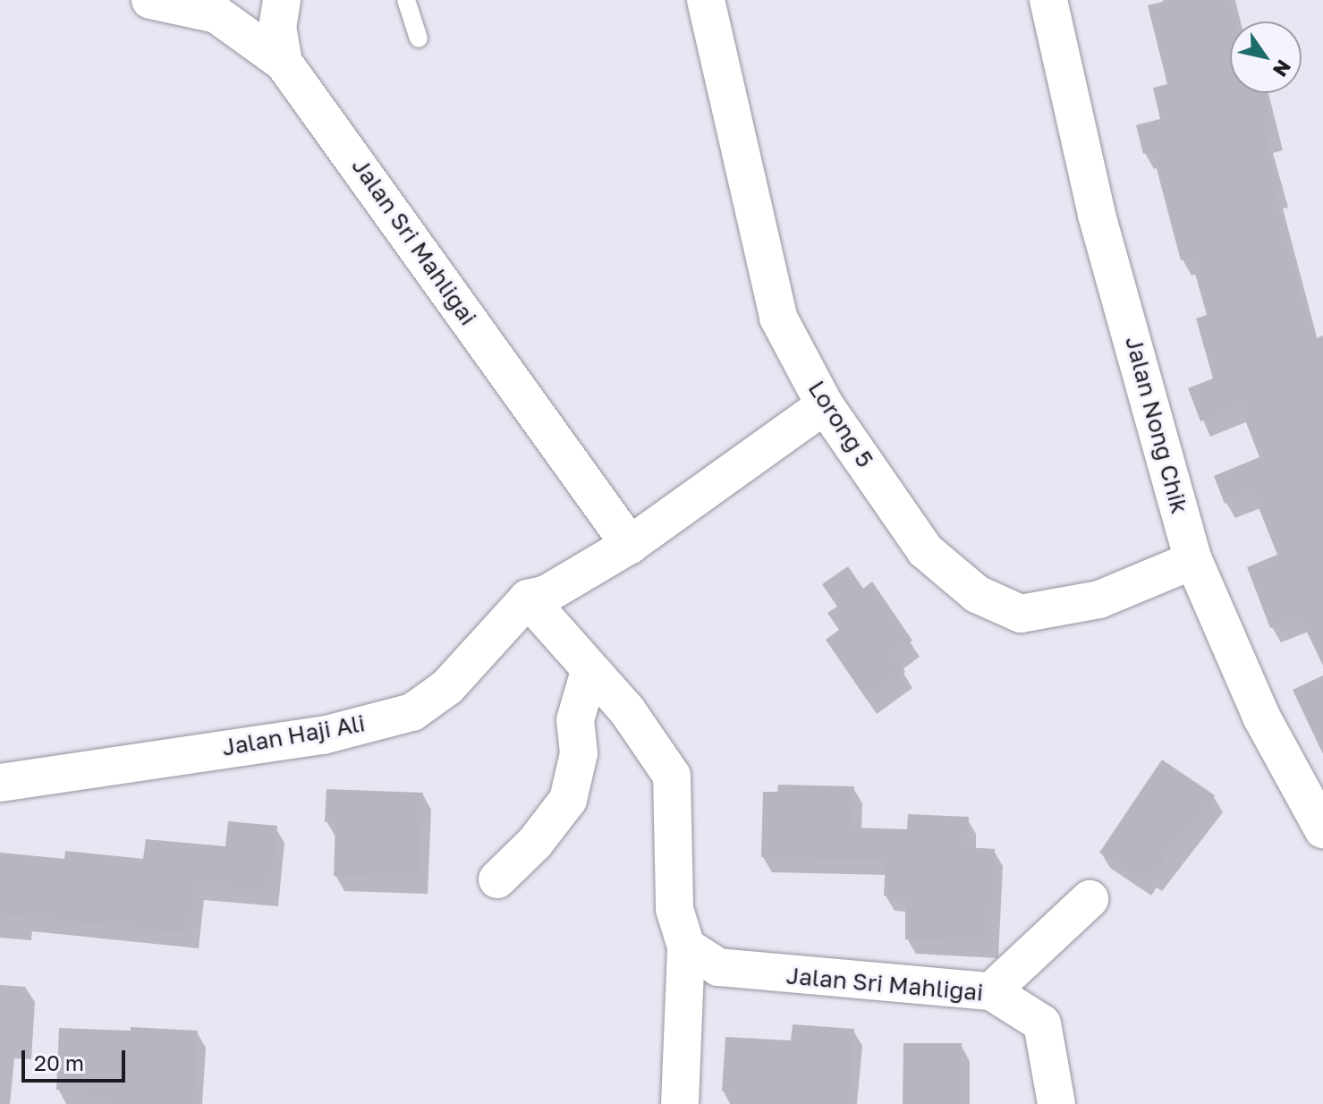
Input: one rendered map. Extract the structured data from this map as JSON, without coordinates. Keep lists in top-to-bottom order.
{
  "streets": {
    "street": [
      "Jalan Sri Mahligai",
      "Lorong 5",
      "Jalan Nong Chik",
      "Jalan Haji Ali"
    ]
  },
  "crossings": [
    ["Jalan Sri Mahligai", "Jalan Haji Ali"],
    ["Lorong 5", "Jalan Nong Chik"],
    ["Lorong 5", "Jalan Haji Ali"]
  ],
  "scale_bar": "20 m",
  "north": "bottom right"
}
